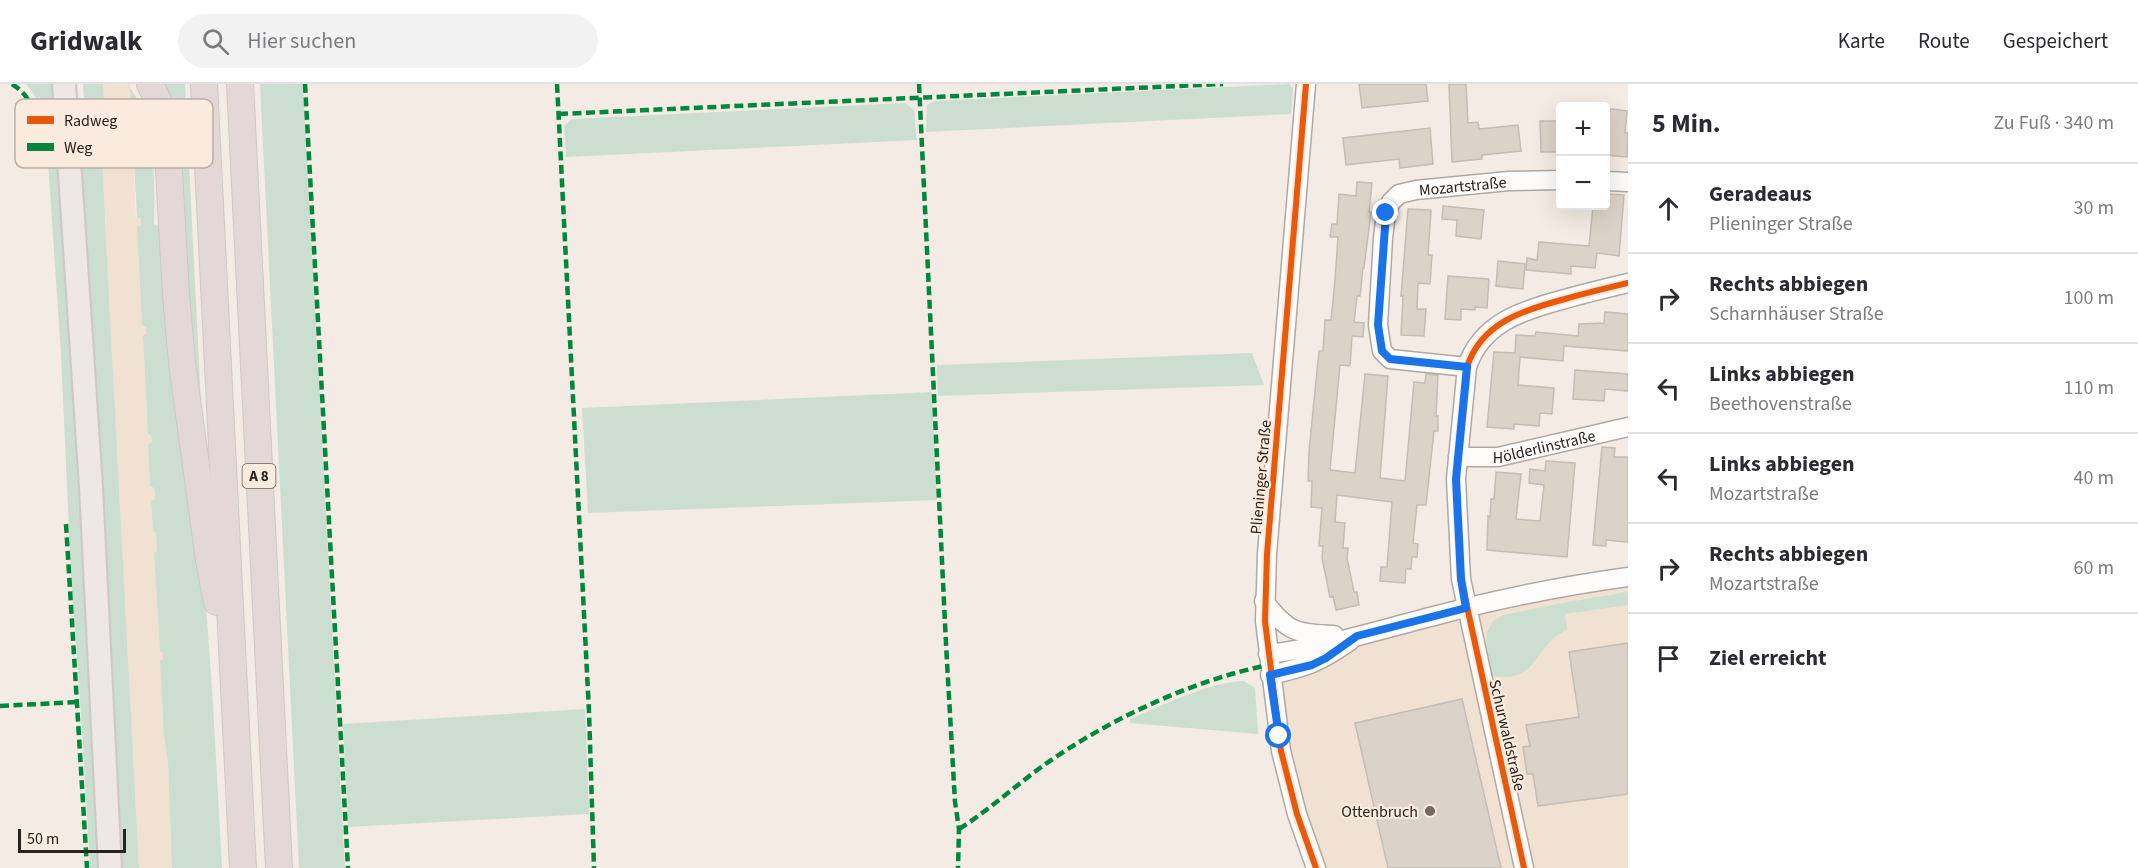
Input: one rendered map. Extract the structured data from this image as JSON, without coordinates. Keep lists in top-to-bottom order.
{
  "streets": {
    "highway": ["A 8"],
    "street": [
      "Mozartstraße",
      "Hölderlinstraße",
      "Plieninger Straße",
      "Schurwaldstraße"
    ]
  },
  "crossings": [
    ["Mozartstraße", "Schurwaldstraße"],
    ["Hölderlinstraße", "Schurwaldstraße"]
  ],
  "places": ["Ottenbruch"],
  "legend": ["Radweg", "Weg"],
  "scale_bar": "50 m",
  "page": {
    "header": "Gridwalk",
    "search": "Hier suchen",
    "nav": ["Karte", "Route", "Gespeichert"],
    "heading": ["5 Min.", "Zu Fuß · 340 m"],
    "map_buttons": ["+", "−"],
    "list": [
      ["Geradeaus", "Plieninger Straße", "30 m"],
      ["Rechts abbiegen", "Scharnhäuser Straße", "100 m"],
      ["Links abbiegen", "Beethovenstraße", "110 m"],
      ["Links abbiegen", "Mozartstraße", "40 m"],
      ["Rechts abbiegen", "Mozartstraße", "60 m"],
      "Ziel erreicht"
    ],
    "scale": "50 m"
  }
}
